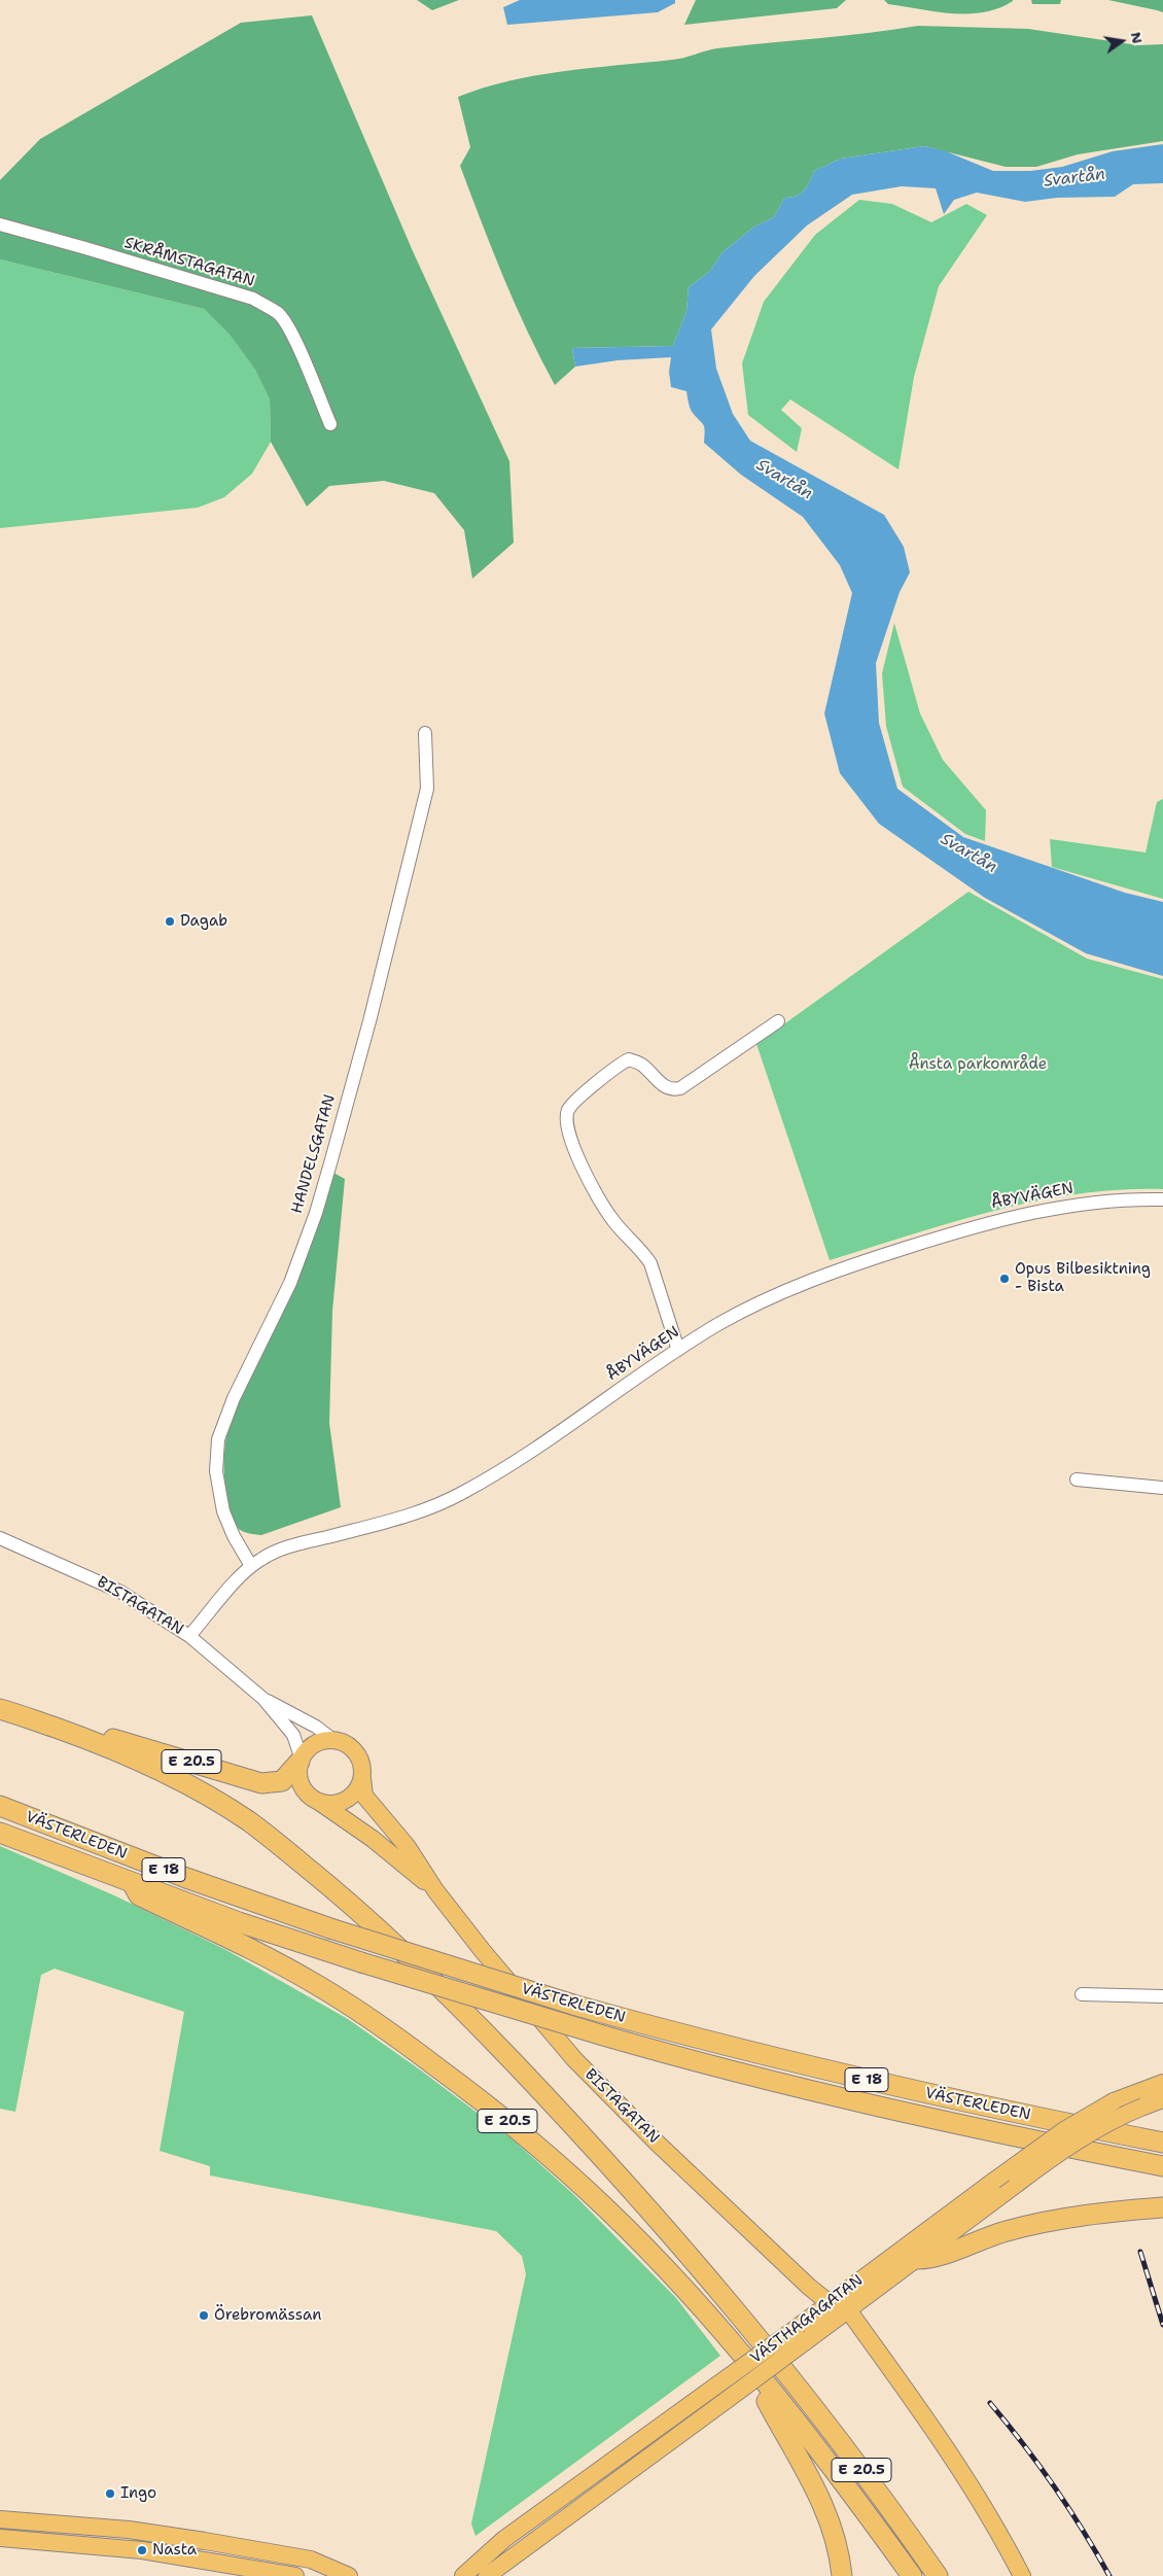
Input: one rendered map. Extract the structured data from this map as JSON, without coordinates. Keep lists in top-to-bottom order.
{
  "streets": {
    "highway": ["E 20.5", "VÄSTERLEDEN", "E 18"],
    "main road": ["BISTAGATAN", "VÄSTHAGAGATAN"],
    "street": ["SKRÅMSTAGATAN", "HANDELSGATAN", "ÅBYVÄGEN"]
  },
  "crossings": [
    ["HANDELSGATAN", "ÅBYVÄGEN"],
    ["ÅBYVÄGEN", "BISTAGATAN"],
    ["BISTAGATAN", "E 20.5"],
    ["BISTAGATAN", "VÄSTHAGAGATAN"],
    ["E 20.5", "VÄSTERLEDEN"]
  ],
  "water": ["Svartån"],
  "parks": ["Ånsta parkområde"],
  "places": [
    "Dagab",
    "Opus Bilbesiktning - Bista",
    "Örebromässan",
    "Ingo",
    "Nasta"
  ],
  "north": "right"
}
